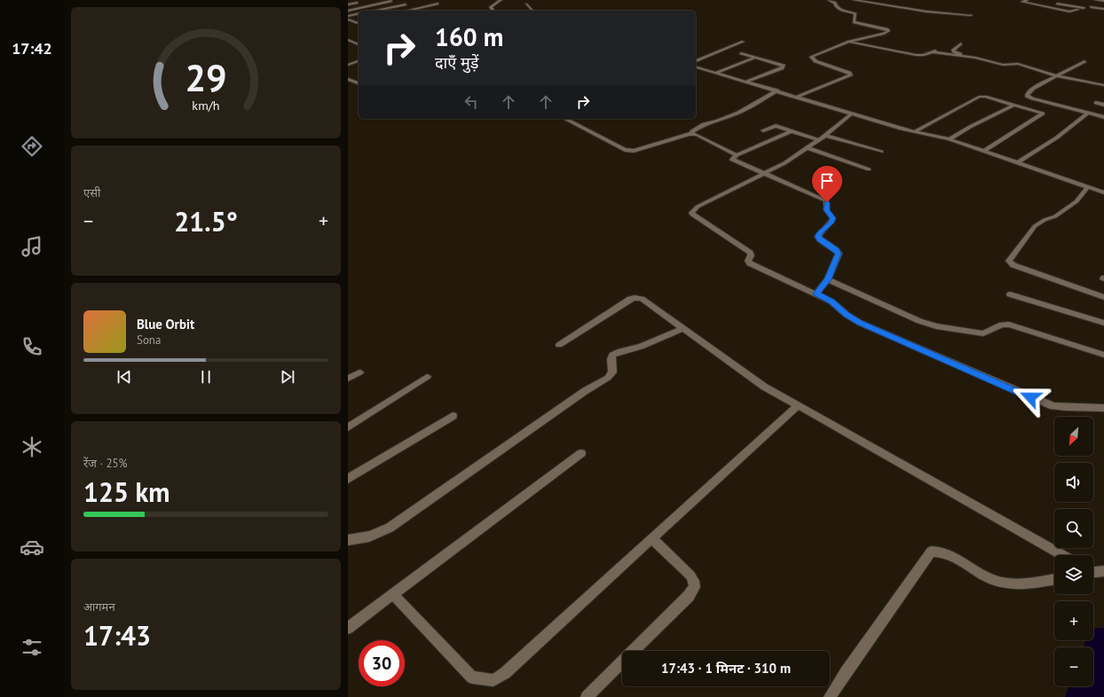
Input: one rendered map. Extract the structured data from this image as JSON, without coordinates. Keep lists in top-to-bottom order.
{
  "north": "bottom left",
  "page": {
    "tabs": "17:42",
    "turn": ["160 m", "दाएँ मुड़ें"],
    "tile": [
      "एसी",
      ["रेंज · 25%", "125 km"],
      ["आगमन", "17:43"]
    ],
    "heat": ["−", "21.5°", "+"],
    "song": ["Blue Orbit", "Sona"],
    "map_buttons": ["+", "−"],
    "limit": "30",
    "trip": "17:43 · 1 मिनट · 310 m",
    "gauge": ["29", "km/h"]
  }
}
